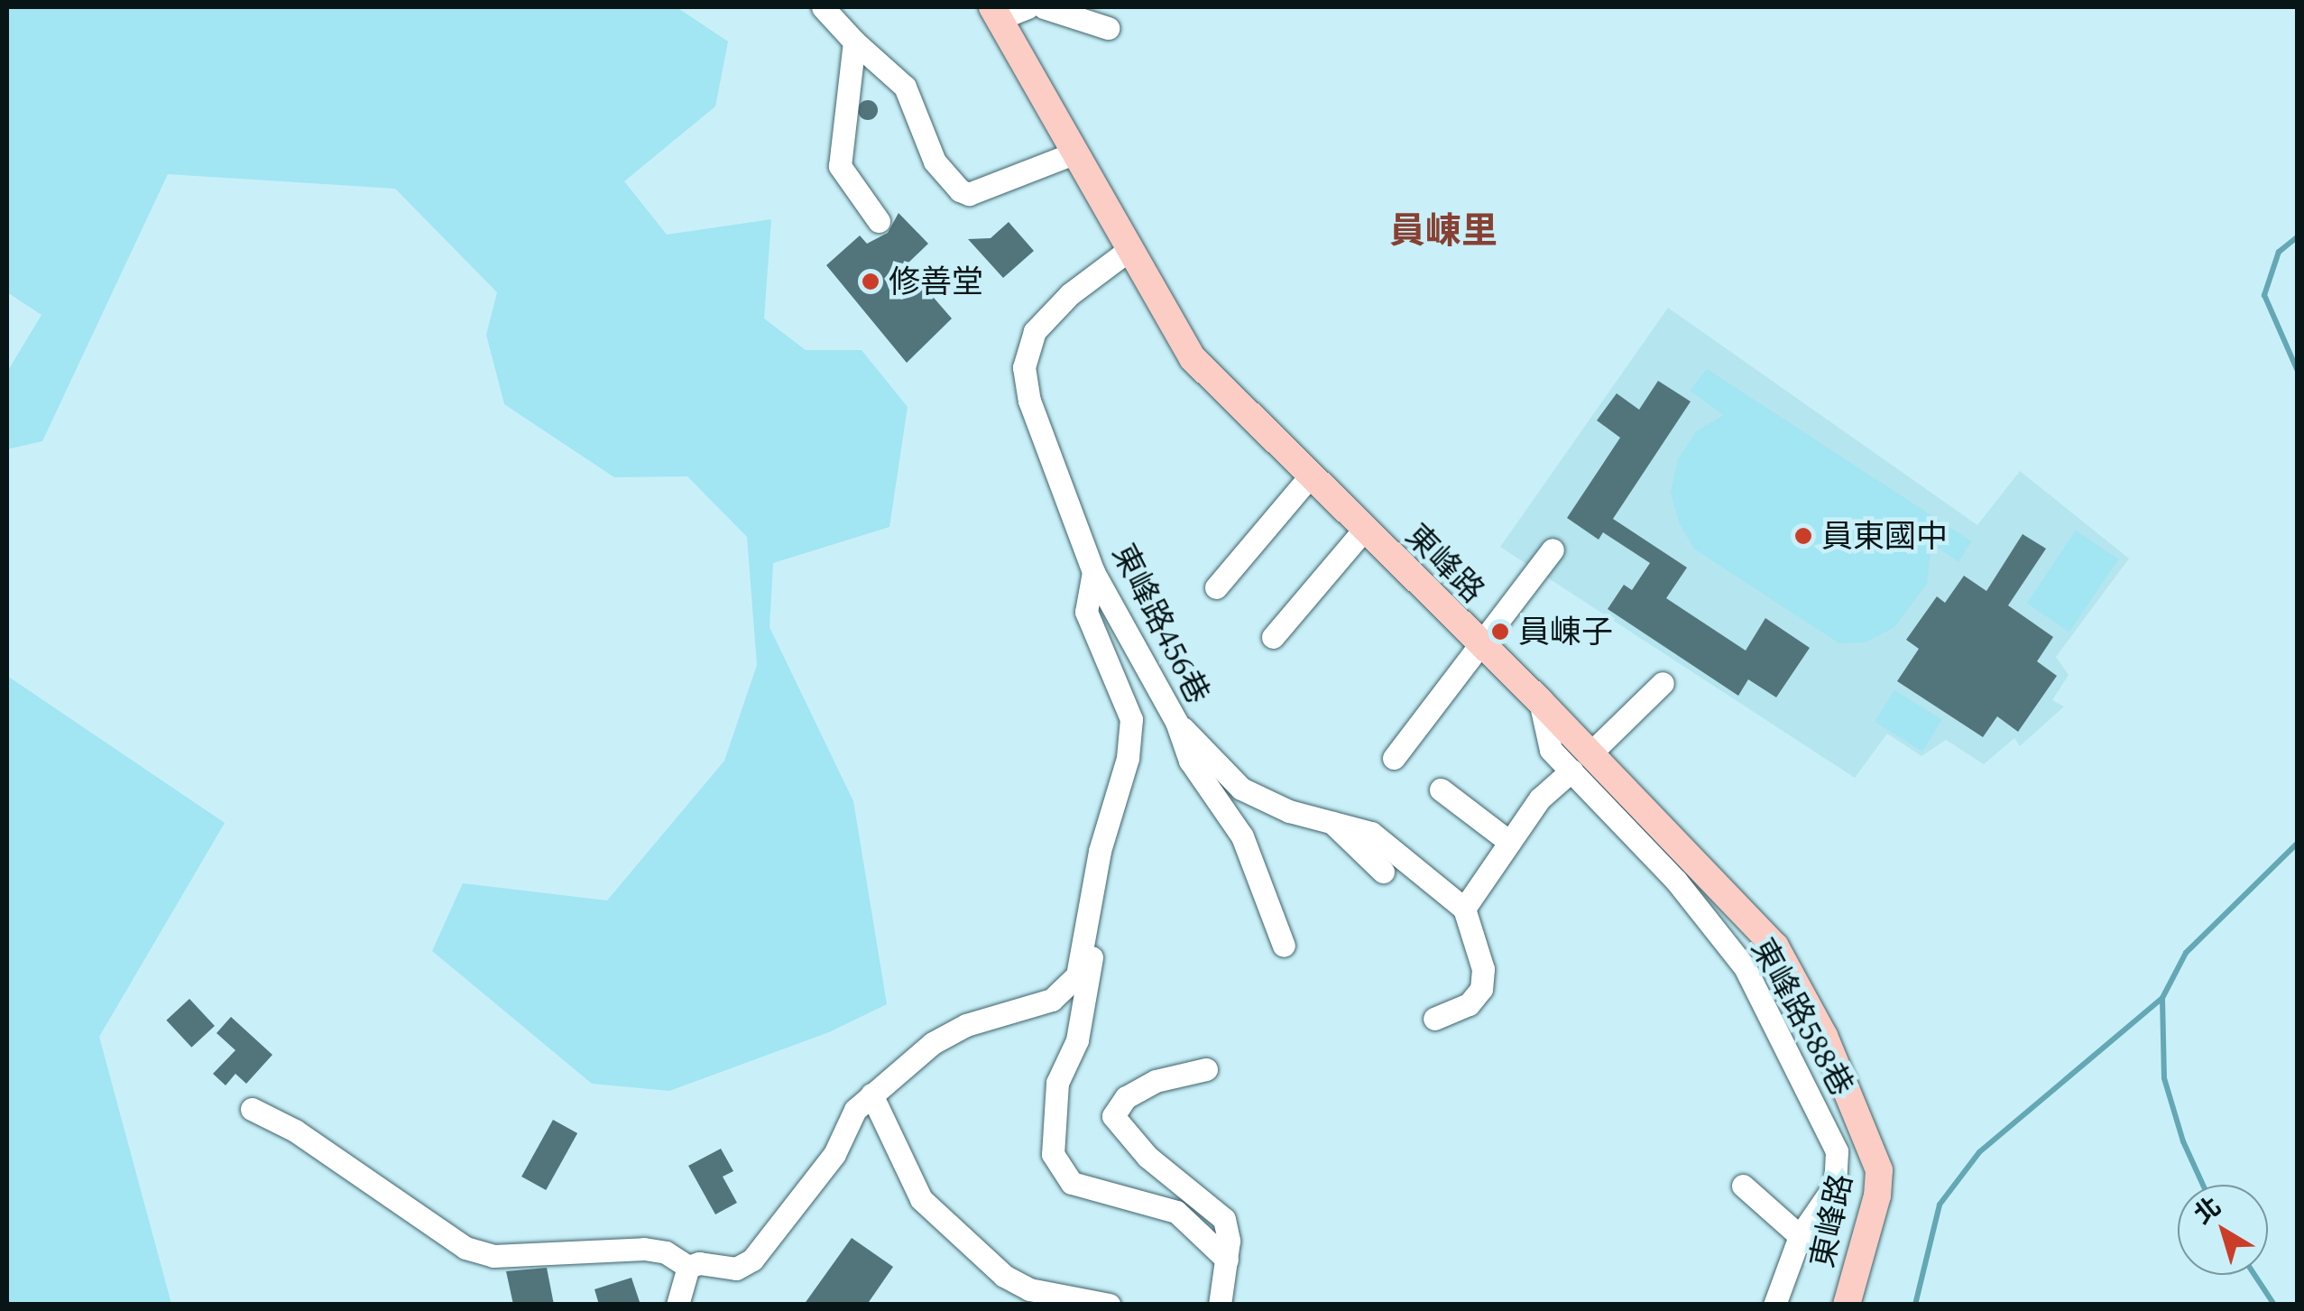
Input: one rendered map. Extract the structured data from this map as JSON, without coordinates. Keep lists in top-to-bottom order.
{
  "streets": {
    "main road": ["東峰路"],
    "street": ["東峰路456巷", "東峰路588巷"]
  },
  "crossings": [
    ["東峰路", "東峰路456巷"],
    ["東峰路", "東峰路588巷"]
  ],
  "districts": ["員崠里"],
  "places": ["修善堂", "員東國中", "員崠子"],
  "north": "top left"
}
